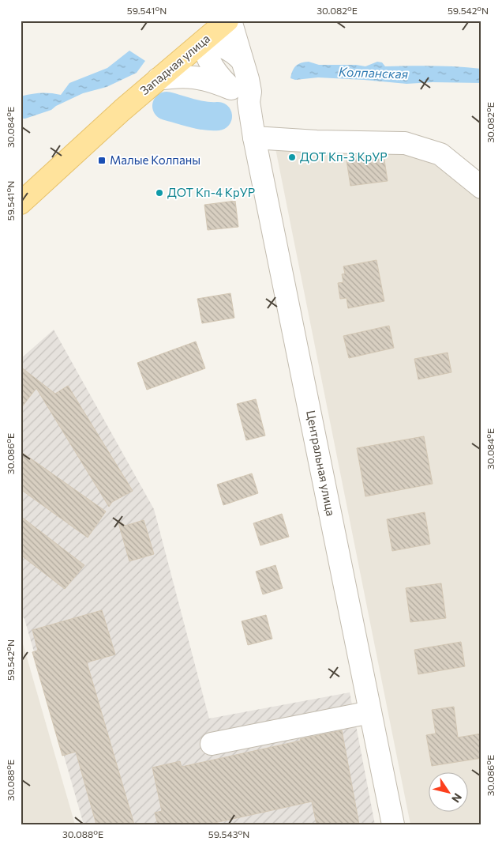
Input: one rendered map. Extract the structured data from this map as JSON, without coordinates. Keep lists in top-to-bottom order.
{
  "streets": {
    "main road": ["Западная улица"],
    "street": ["Центральная улица"]
  },
  "crossings": [
    ["Западная улица", "Центральная улица"]
  ],
  "water": ["Колпанская"],
  "places": {
    "other": ["ДОТ Кп-3 КрУР", "ДОТ Кп-4 КрУР"],
    "transit": ["Малые Колпаны"]
  },
  "north": "bottom right",
  "coordinates": [
    "59.541°N",
    "30.082°E",
    "59.542°N",
    "30.084°E",
    "30.086°E",
    "30.088°E",
    "59.543°N"
  ]
}
